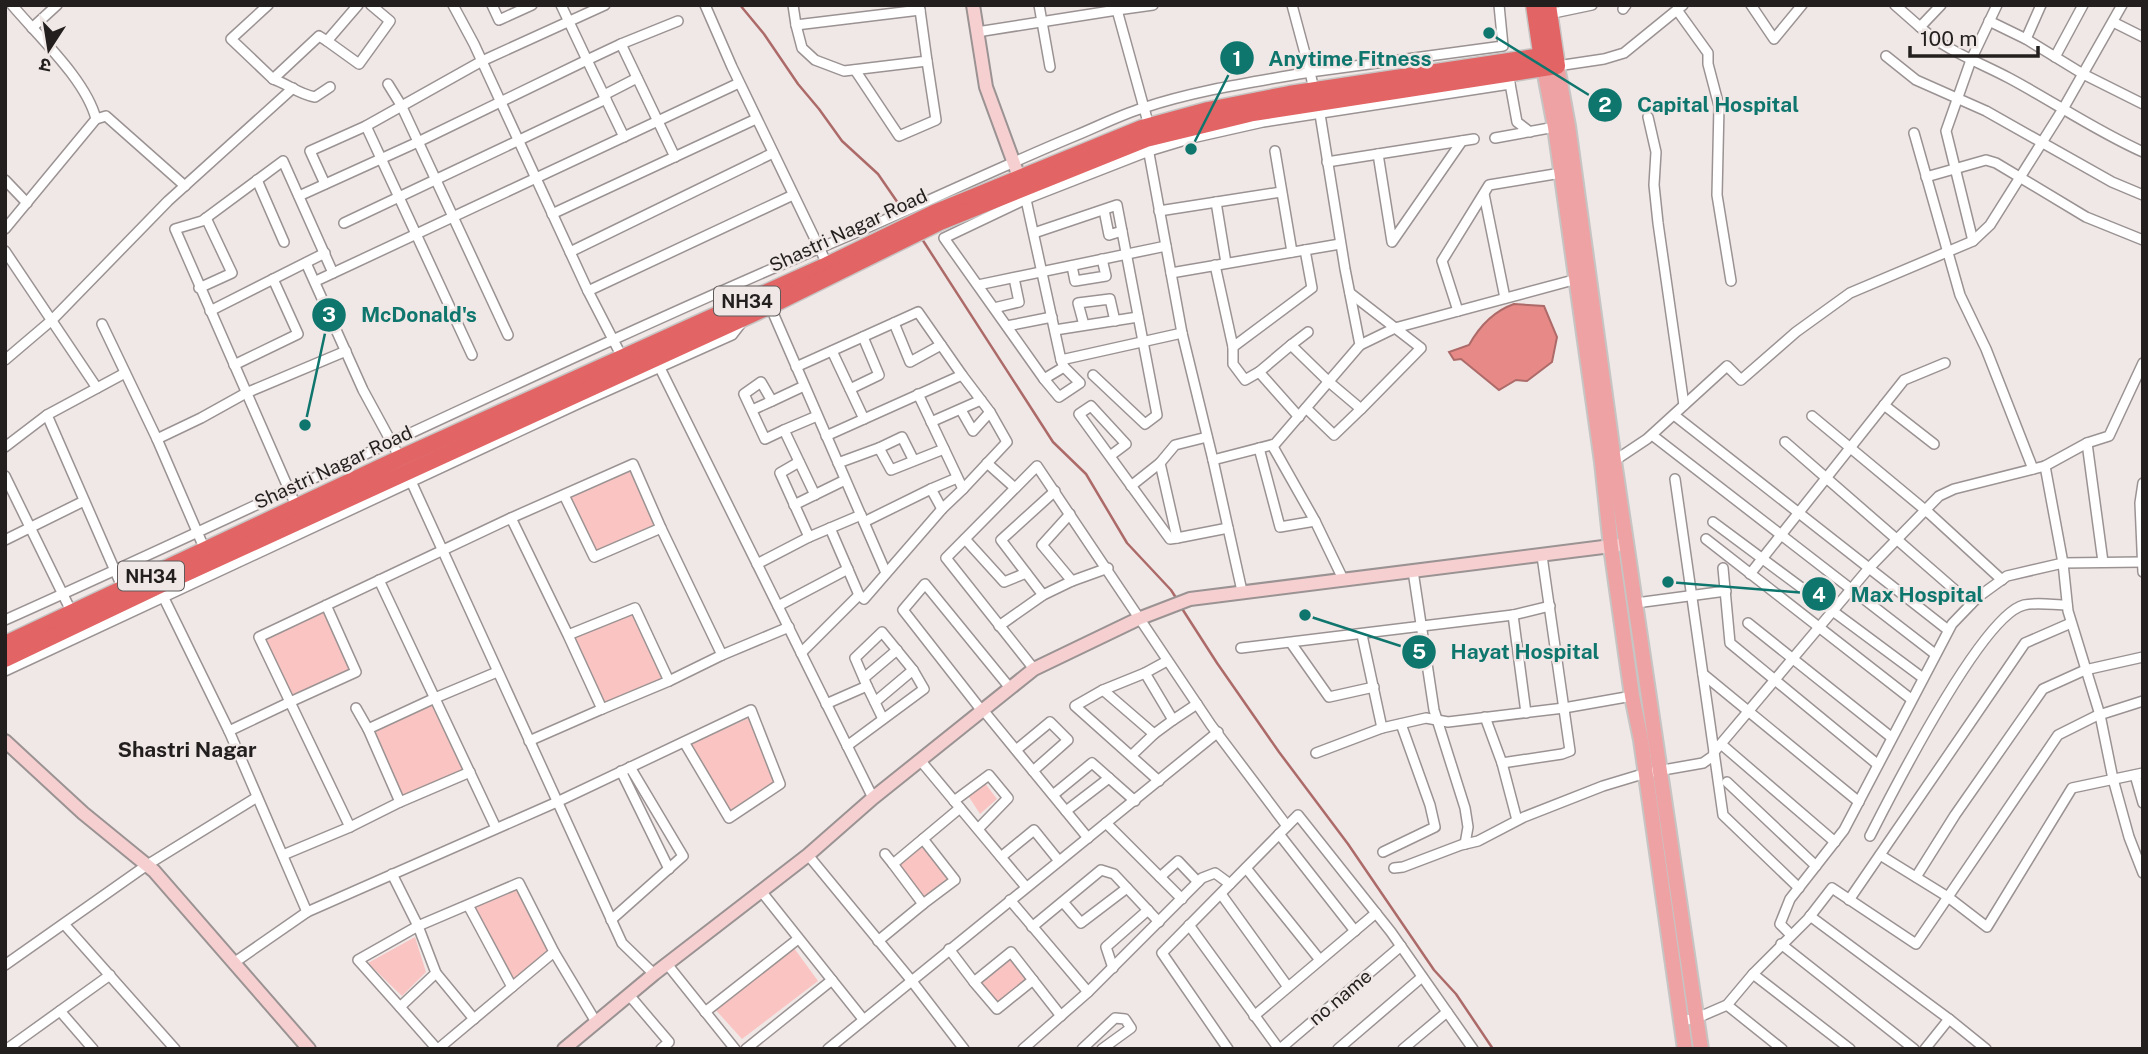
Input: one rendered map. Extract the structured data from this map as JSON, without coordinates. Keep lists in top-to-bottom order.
{
  "streets": {
    "highway": ["Shastri Nagar Road", "NH34"],
    "street": ["no name"]
  },
  "crossings": [
    ["Shastri Nagar Road", "NH34"]
  ],
  "districts": ["Shastri Nagar"],
  "places": [
    "Capital Hospital",
    "Anytime Fitness",
    "McDonald's",
    "Max Hospital",
    "Hayat Hospital"
  ],
  "scale_bar": "100 m",
  "north": "bottom"
}
